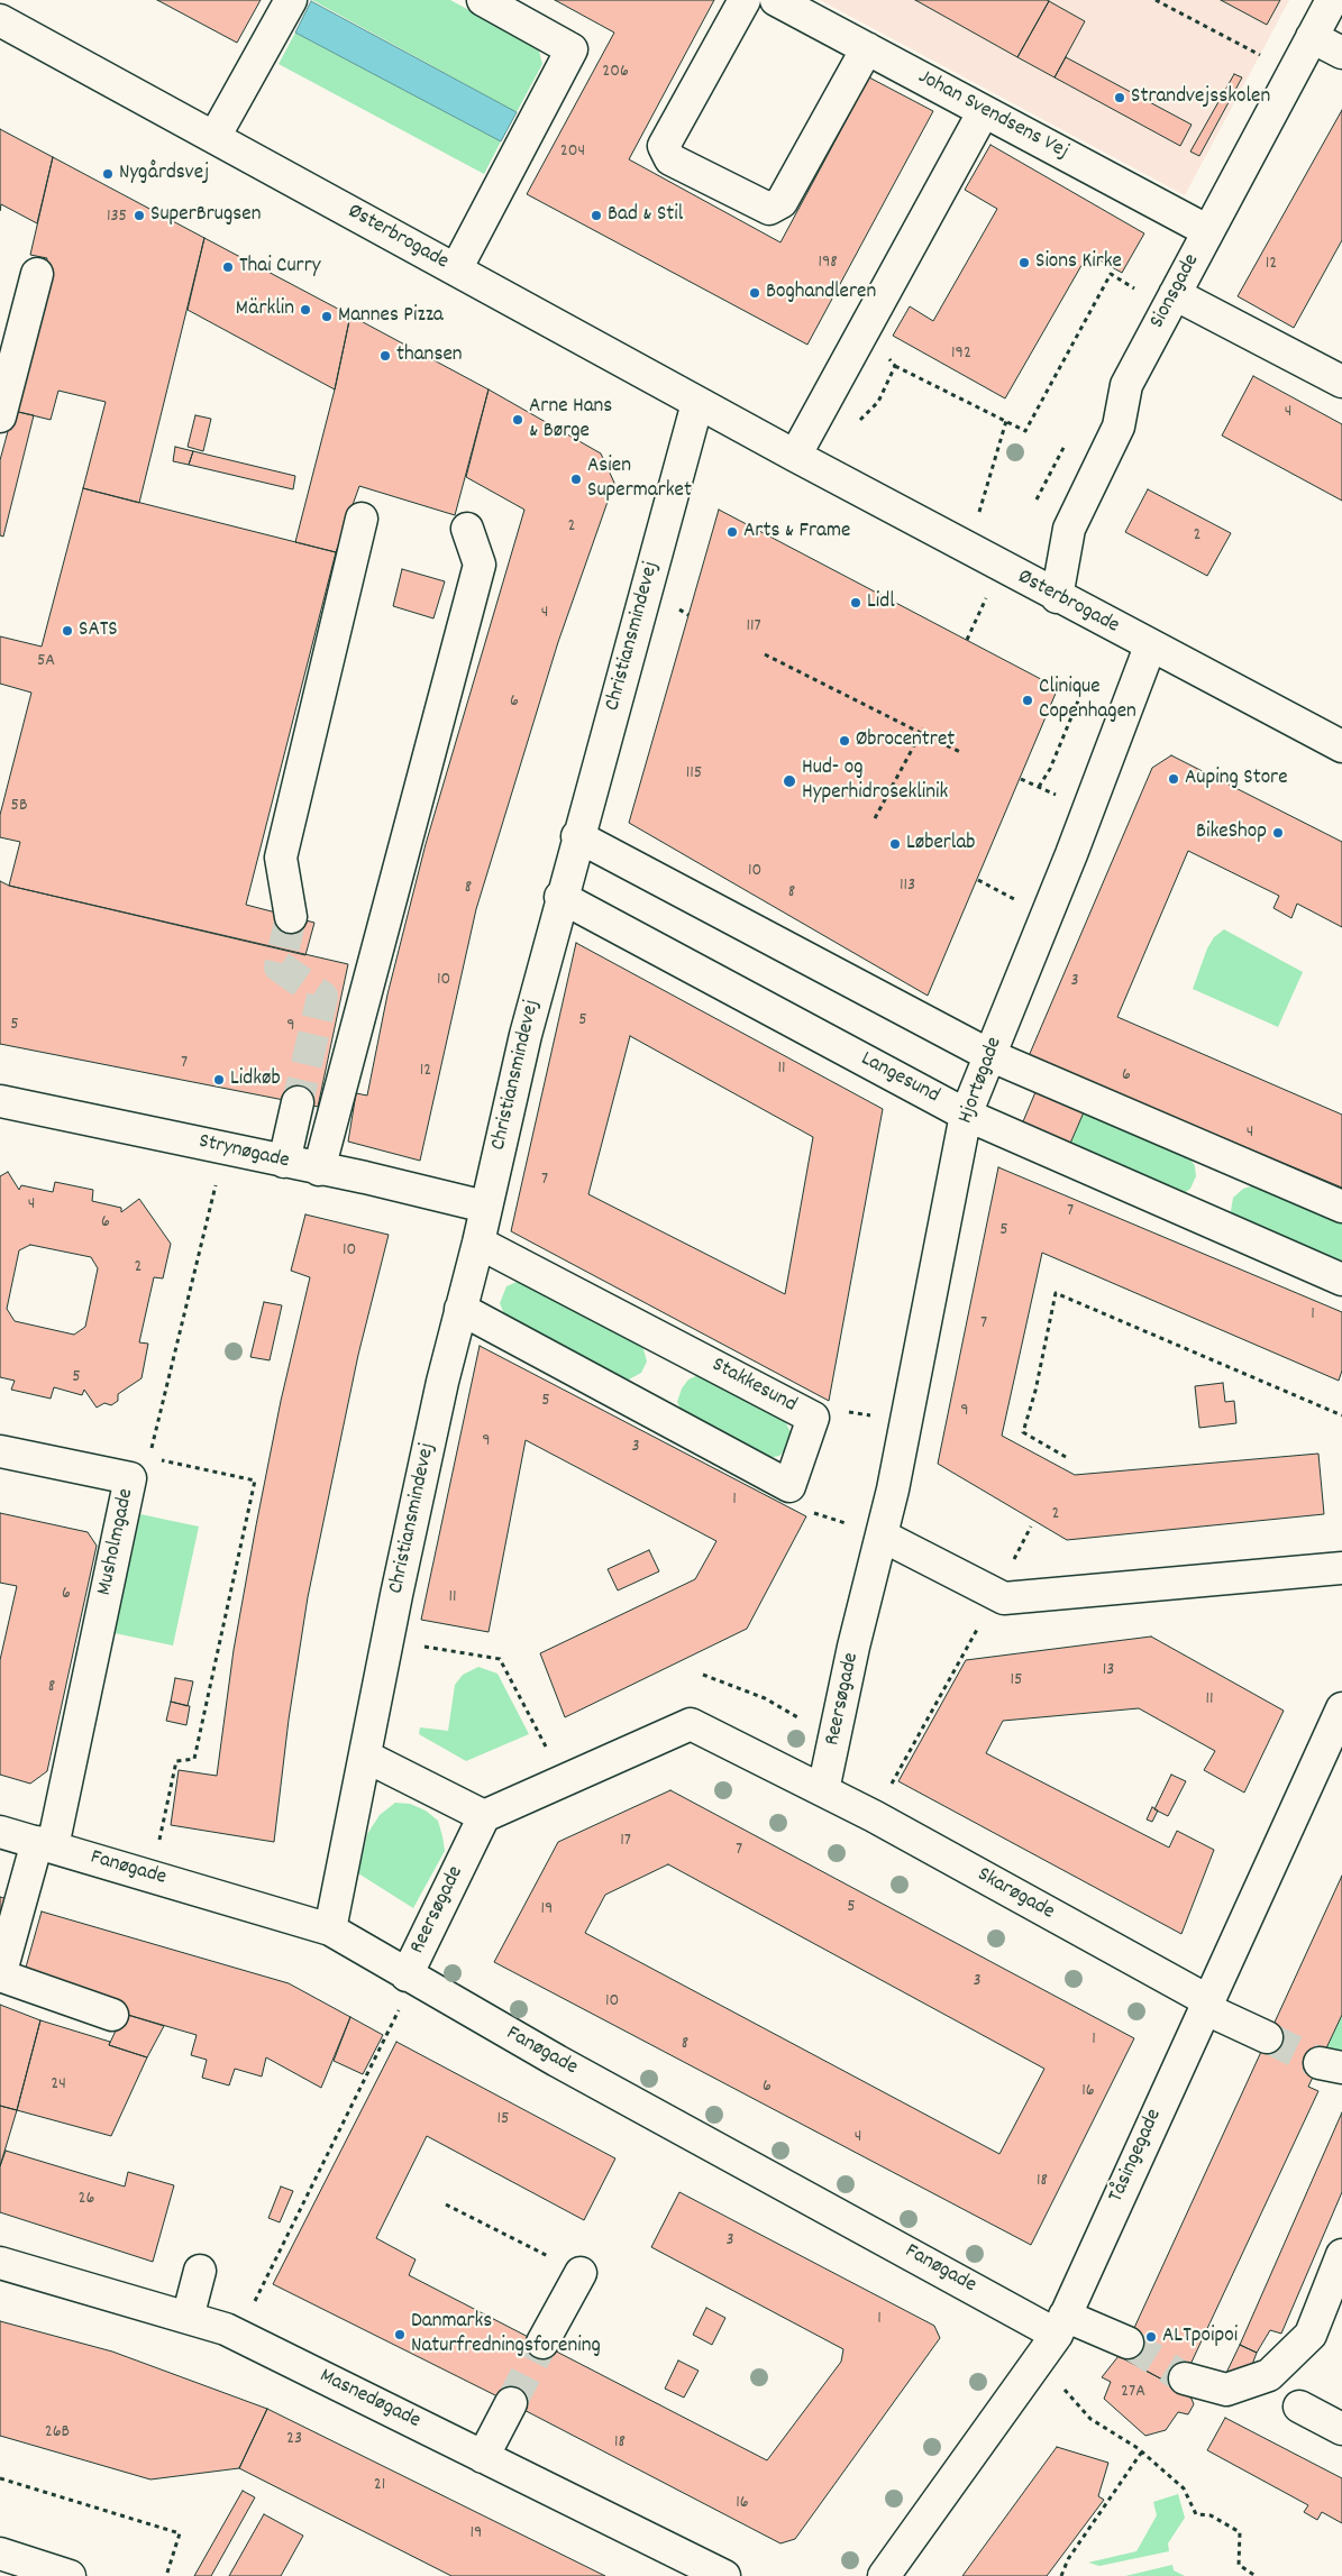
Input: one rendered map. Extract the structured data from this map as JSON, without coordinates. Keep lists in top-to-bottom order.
{
  "streets": {
    "street": [
      "Johan Svendsens Vej",
      "Østerbrogade",
      "Sionsgade",
      "Christiansmindevej",
      "Langesund",
      "Hjortøgade",
      "Strynøgade",
      "Stakkesund",
      "Musholmgade",
      "Reersøgade",
      "Fanøgade",
      "Skarøgade",
      "Tåsingegade",
      "Masnedøgade"
    ]
  },
  "crossings": [
    ["Johan Svendsens Vej", "Sionsgade"],
    ["Østerbrogade", "Sionsgade"],
    ["Østerbrogade", "Christiansmindevej"],
    ["Østerbrogade", "Hjortøgade"],
    ["Christiansmindevej", "Langesund"],
    ["Christiansmindevej", "Strynøgade"],
    ["Christiansmindevej", "Stakkesund"],
    ["Christiansmindevej", "Fanøgade"],
    ["Langesund", "Hjortøgade"],
    ["Hjortøgade", "Reersøgade"],
    ["Musholmgade", "Fanøgade"],
    ["Reersøgade", "Fanøgade"],
    ["Reersøgade", "Skarøgade"],
    ["Fanøgade", "Tåsingegade"],
    ["Skarøgade", "Tåsingegade"]
  ],
  "places": [
    "Strandvejsskolen",
    "Nygårdsvej",
    "SuperBrugsen",
    "Bad & Stil",
    "Sions Kirke",
    "Thai Curry",
    "Boghandleren",
    "Märklin",
    "Mannes Pizza",
    "thansen",
    "Arne Hans & Børge",
    "Asien Supermarket",
    "Arts & Frame",
    "Lidl",
    "SATS",
    "Clinique Copenhagen",
    "Øbrocentret",
    "Auping Store",
    "Hud- og Hyperhidroseklinik",
    "BikeShop",
    "Løberlab",
    "Lidkøb",
    "Danmarks Naturfredningsforening",
    "ALTpoipoi"
  ],
  "house_numbers": [
    "206",
    "204",
    "135",
    "198",
    "12",
    "192",
    "4",
    "2",
    "2",
    "4",
    "117",
    "5A",
    "6",
    "115",
    "5B",
    "10",
    "113",
    "8",
    "8",
    "10",
    "3",
    "5",
    "5",
    "9",
    "7",
    "11",
    "12",
    "6",
    "4",
    "7",
    "4",
    "7",
    "6",
    "5",
    "10",
    "2",
    "1",
    "7",
    "5",
    "5",
    "9",
    "9",
    "3",
    "1",
    "2",
    "6",
    "11",
    "13",
    "15",
    "8",
    "11",
    "17",
    "7",
    "5",
    "19",
    "3",
    "10",
    "1",
    "8",
    "24",
    "6",
    "16",
    "15",
    "4",
    "18",
    "26",
    "3",
    "1",
    "27A",
    "26B",
    "23",
    "18",
    "21",
    "16",
    "19"
  ]
}
